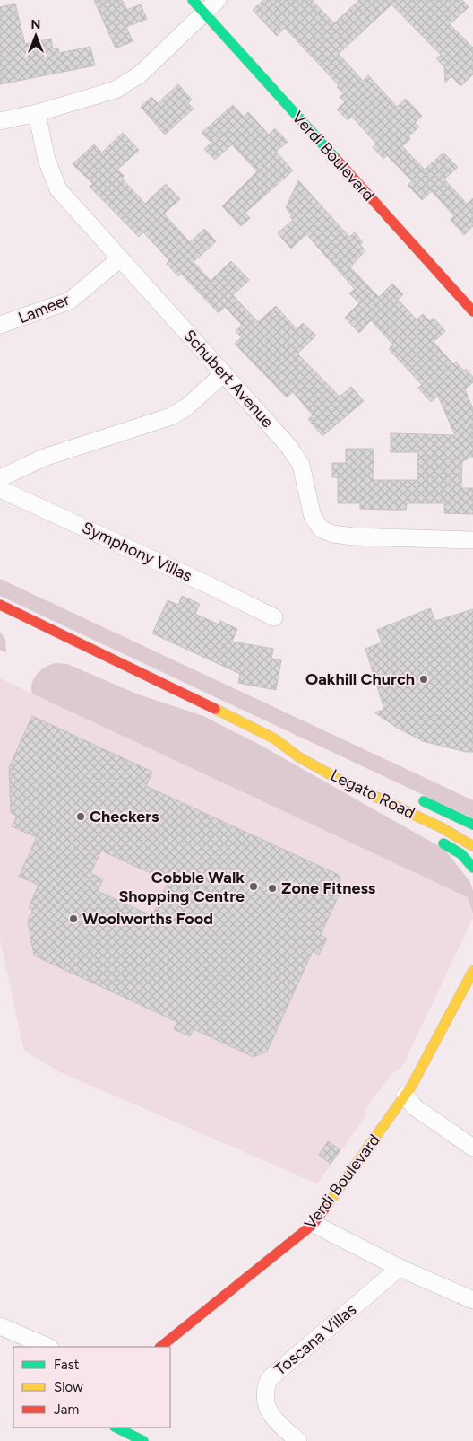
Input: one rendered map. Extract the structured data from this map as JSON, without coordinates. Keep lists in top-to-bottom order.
{
  "streets": {
    "street": [
      "Verdi Boulevard",
      "Lameer",
      "Schubert Avenue",
      "Symphony Villas",
      "Legato Road",
      "Toscana Villas"
    ]
  },
  "crossings": [
    ["Lameer", "Schubert Avenue"]
  ],
  "places": [
    "Oakhill Church",
    "Checkers",
    "Cobble Walk Shopping Centre",
    "Zone Fitness",
    "Woolworths Food"
  ],
  "legend": ["Fast", "Slow", "Jam"],
  "north": "top"
}
